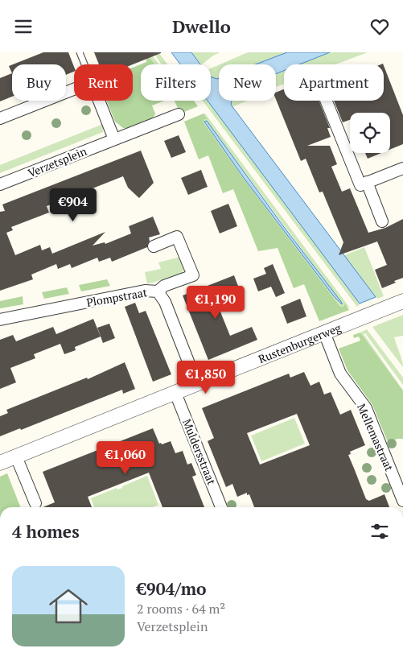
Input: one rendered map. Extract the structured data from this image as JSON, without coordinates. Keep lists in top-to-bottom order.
{
  "streets": {
    "street": [
      "Verzetsplein",
      "Plompstraat",
      "Rustenburgerweg",
      "Mellemastraat",
      "Muldersstraat"
    ]
  },
  "crossings": [
    ["Plompstraat", "Rustenburgerweg"],
    ["Rustenburgerweg", "Mellemastraat"],
    ["Rustenburgerweg", "Muldersstraat"]
  ],
  "page": {
    "header": "Dwello",
    "chip": [
      "Buy",
      "Rent",
      "Filters",
      "New",
      "Apartment"
    ],
    "price": [
      "€904",
      "€1,190",
      "€1,850",
      "€1,060"
    ],
    "heading": "4 homes",
    "list": [
      {
        "name": "€904/mo",
        "note": "2 rooms · 64 m² · Verzetsplein"
      }
    ]
  }
}
